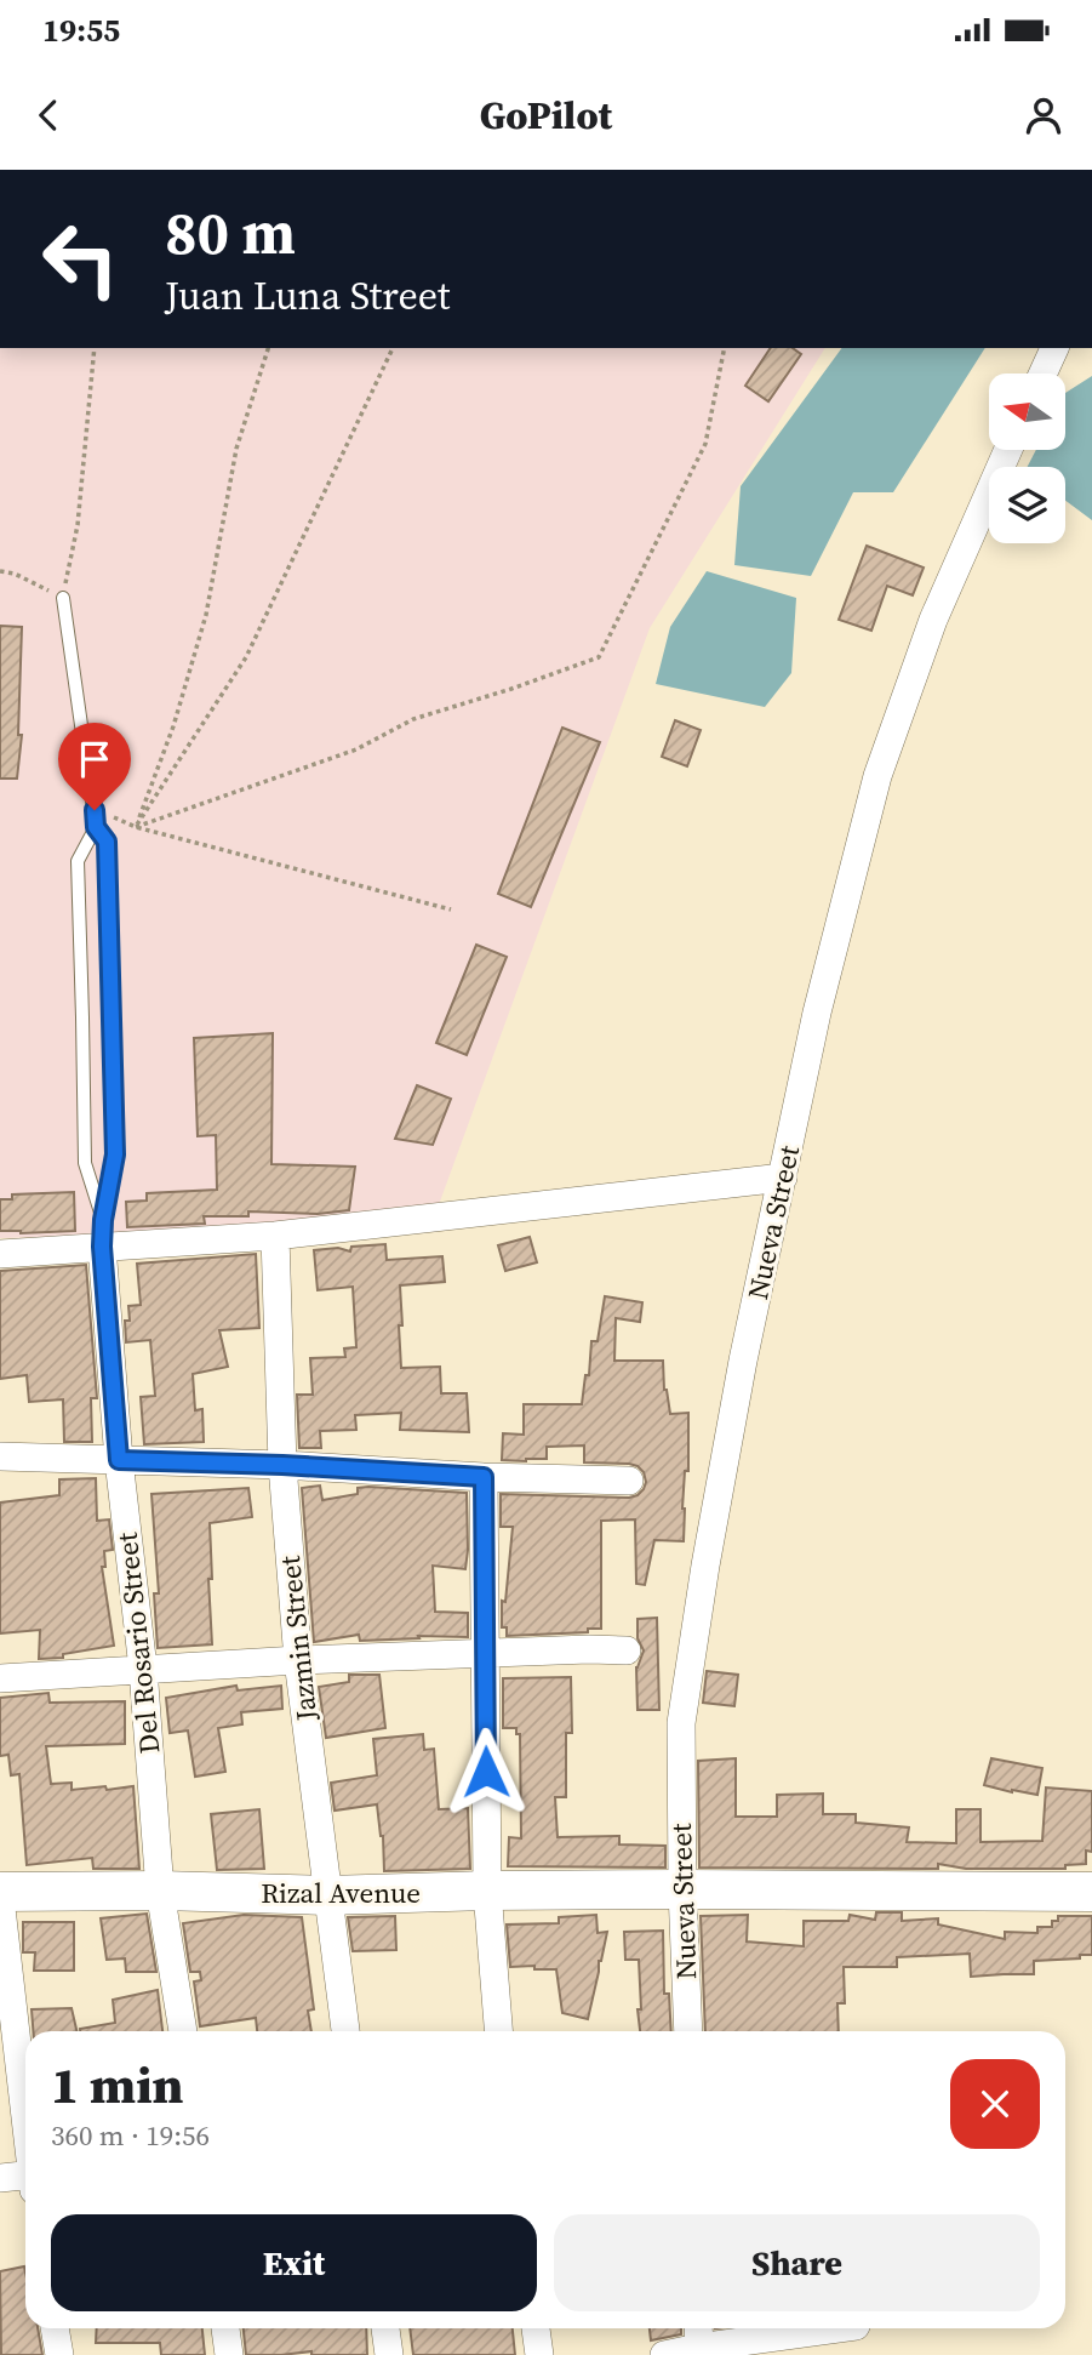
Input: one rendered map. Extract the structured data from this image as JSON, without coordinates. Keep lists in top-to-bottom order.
{
  "streets": {
    "street": [
      "Nueva Street",
      "Jazmin Street",
      "Del Rosario Street",
      "Rizal Avenue"
    ]
  },
  "crossings": [
    ["Nueva Street", "Rizal Avenue"],
    ["Jazmin Street", "Rizal Avenue"],
    ["Del Rosario Street", "Rizal Avenue"]
  ],
  "north": "left",
  "page": {
    "status": "19:55",
    "header": "GoPilot",
    "turn": ["80 m", "Juan Luna Street"],
    "heading": ["1 min", "360 m · 19:56"],
    "buttons": ["Exit", "Share"]
  }
}
